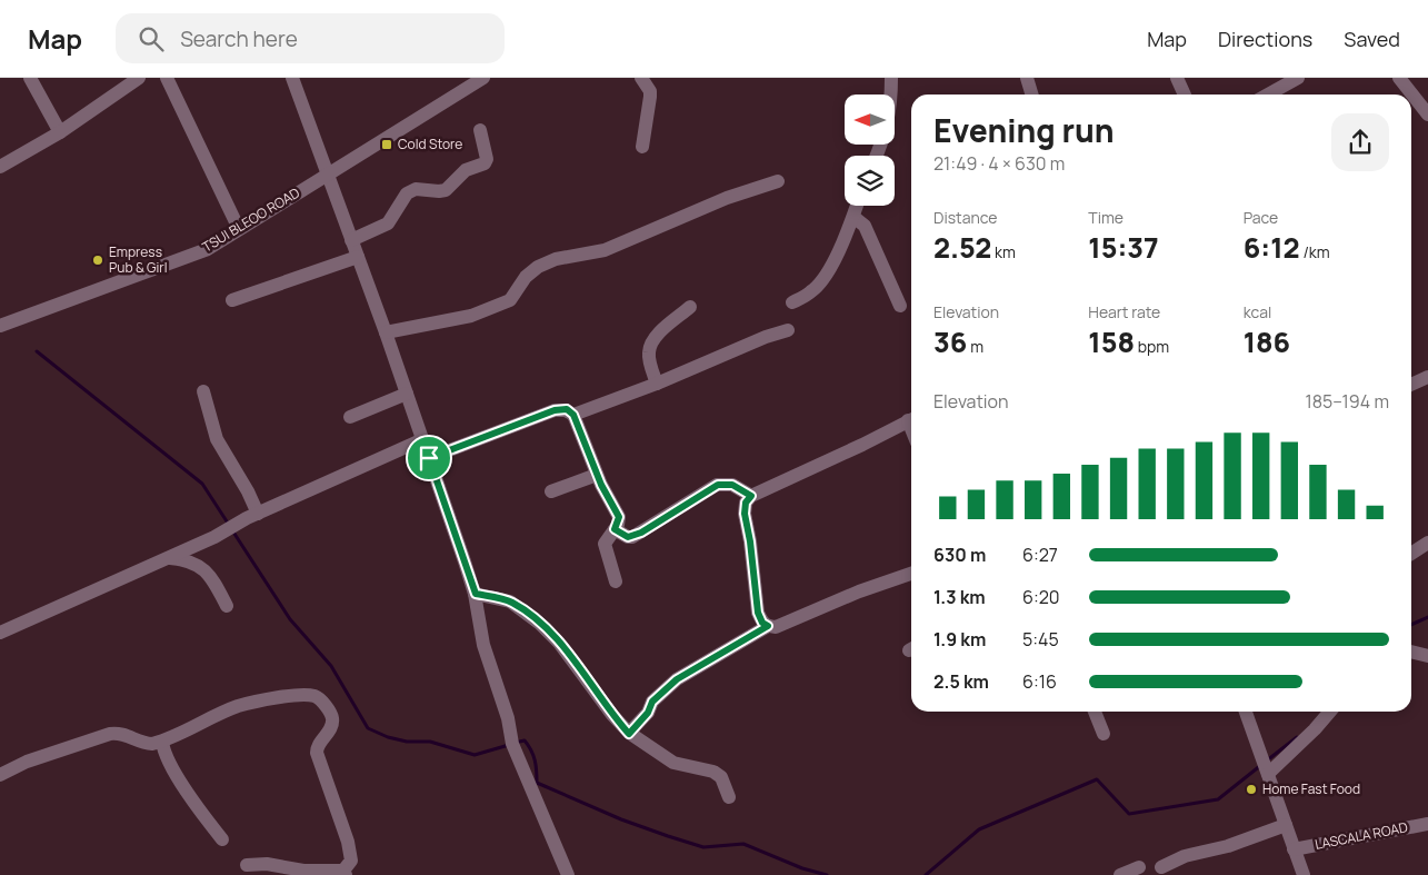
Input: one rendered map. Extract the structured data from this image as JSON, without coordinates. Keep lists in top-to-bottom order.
{
  "streets": {
    "street": ["TSUI BLEOO ROAD", "LASCALA ROAD"]
  },
  "places": {
    "transit": ["Cold Store"],
    "other": ["Empress Pub & Girl", "Home Fast Food"]
  },
  "north": "left",
  "page": {
    "header": "Map",
    "search": "Search here",
    "nav": ["Map", "Directions", "Saved"],
    "heading": ["Evening run", "21:49 · 4 × 630 m"],
    "stats": [
      ["Distance", "2.52 km"],
      ["Time", "15:37"],
      ["Pace", "6:12 /km"],
      ["Elevation", "36 m"],
      ["Heart rate", "158 bpm"],
      ["kcal", "186"]
    ],
    "chart": ["Elevation", "185–194 m"],
    "list": [
      {
        "name": "630 m",
        "note": "6:27"
      },
      {
        "name": "1.3 km",
        "note": "6:20"
      },
      {
        "name": "1.9 km",
        "note": "5:45"
      },
      {
        "name": "2.5 km",
        "note": "6:16"
      }
    ]
  }
}
